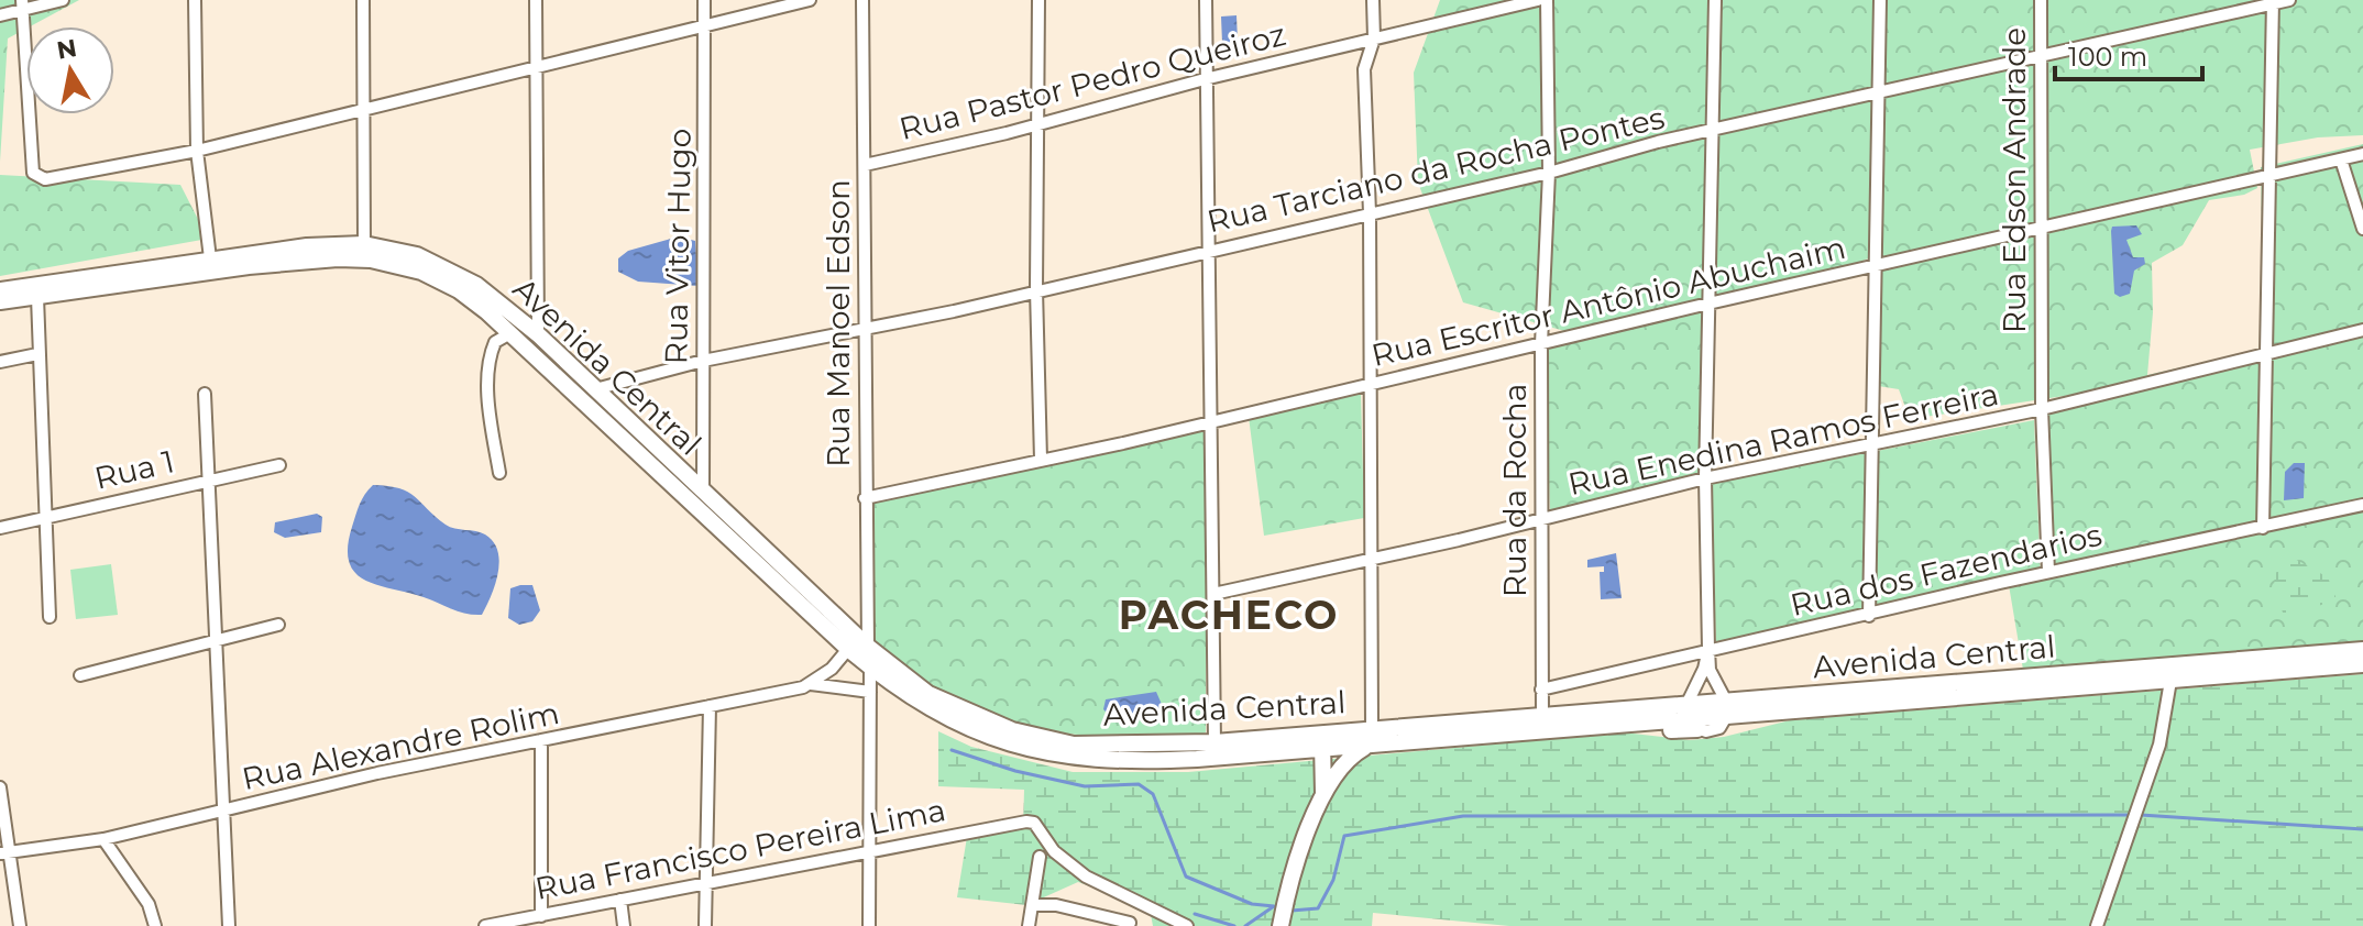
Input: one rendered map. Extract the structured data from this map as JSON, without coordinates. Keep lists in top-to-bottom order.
{
  "streets": {
    "main road": ["Avenida Central"],
    "street": [
      "Rua Pastor Pedro Queiroz",
      "Rua Tarciano da Rocha Pontes",
      "Rua Edson Andrade",
      "Rua Vitor Hugo",
      "Rua Escritor Antônio Abuchaim",
      "Rua Manoel Edson",
      "Rua Enedina Ramos Ferreira",
      "Rua 1",
      "Rua da Rocha",
      "Rua dos Fazendarios",
      "Rua Alexandre Rolim",
      "Rua Francisco Pereira Lima"
    ]
  },
  "crossings": [
    ["Rua Pastor Pedro Queiroz", "Rua Manoel Edson"],
    ["Rua Tarciano da Rocha Pontes", "Rua Edson Andrade"],
    ["Rua Tarciano da Rocha Pontes", "Rua Vitor Hugo"],
    ["Rua Tarciano da Rocha Pontes", "Rua Manoel Edson"],
    ["Rua Tarciano da Rocha Pontes", "Avenida Central"],
    ["Rua Tarciano da Rocha Pontes", "Rua da Rocha"],
    ["Rua Edson Andrade", "Rua Escritor Antônio Abuchaim"],
    ["Rua Edson Andrade", "Rua Enedina Ramos Ferreira"],
    ["Rua Edson Andrade", "Rua dos Fazendarios"],
    ["Rua Vitor Hugo", "Avenida Central"],
    ["Rua Escritor Antônio Abuchaim", "Rua Manoel Edson"],
    ["Rua Escritor Antônio Abuchaim", "Rua da Rocha"],
    ["Rua Manoel Edson", "Avenida Central"],
    ["Avenida Central", "Rua da Rocha"],
    ["Rua Enedina Ramos Ferreira", "Rua da Rocha"],
    ["Rua da Rocha", "Rua dos Fazendarios"]
  ],
  "districts": ["PACHECO"],
  "scale_bar": "100 m",
  "north": "top"
}
